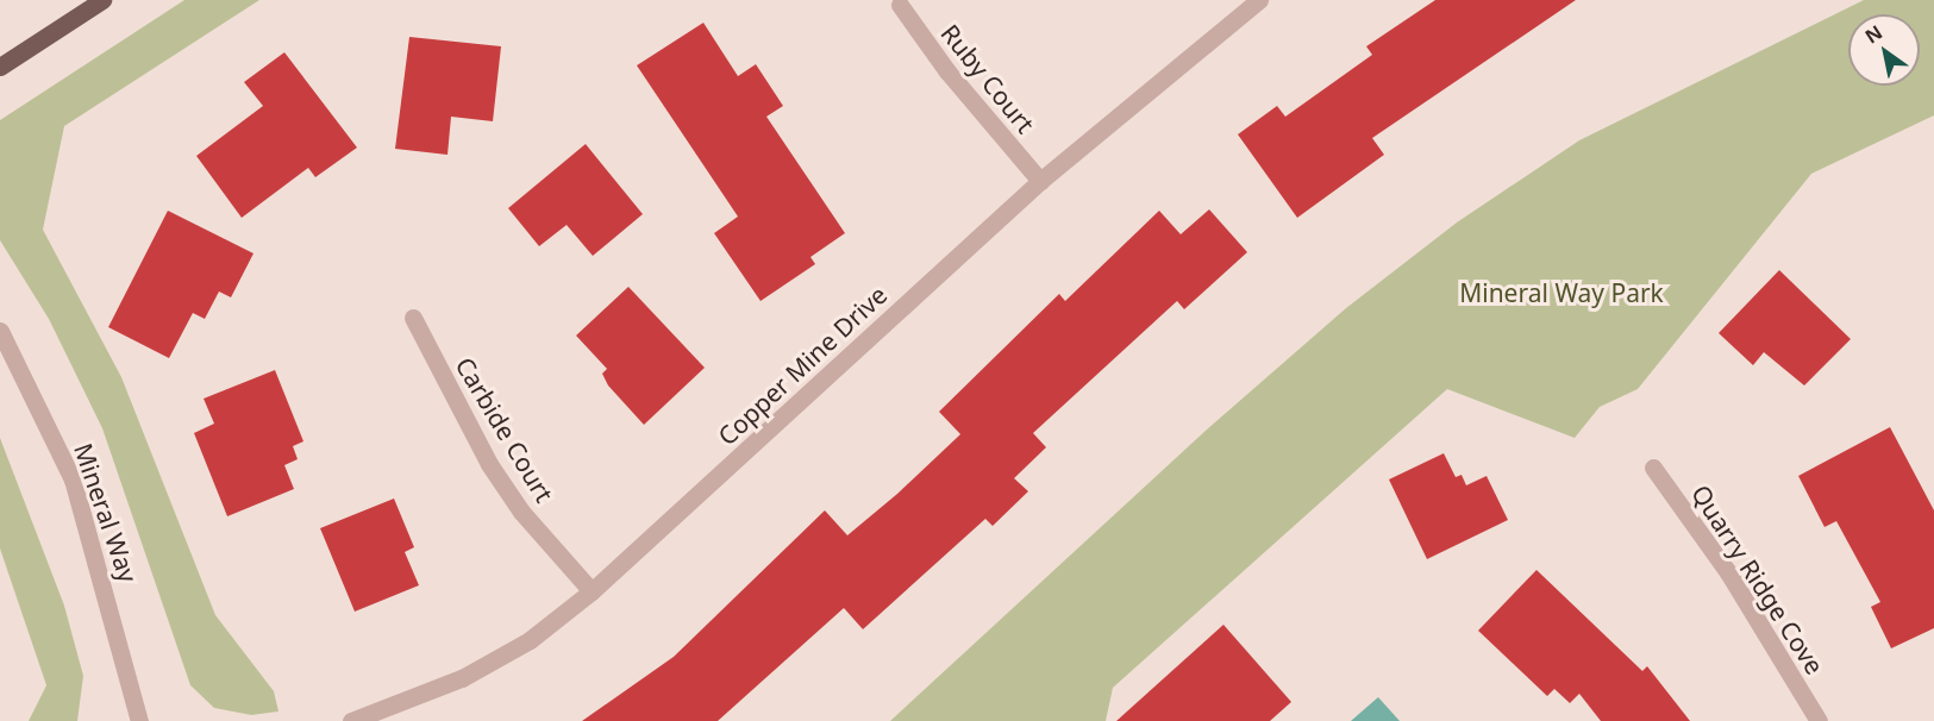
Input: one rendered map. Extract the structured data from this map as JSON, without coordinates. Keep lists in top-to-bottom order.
{
  "streets": {
    "street": [
      "Ruby Court",
      "Copper Mine Drive",
      "Carbide Court",
      "Mineral Way",
      "Quarry Ridge Cove"
    ]
  },
  "crossings": [
    ["Ruby Court", "Copper Mine Drive"],
    ["Copper Mine Drive", "Carbide Court"]
  ],
  "parks": ["Mineral Way Park"],
  "north": "top left"
}
